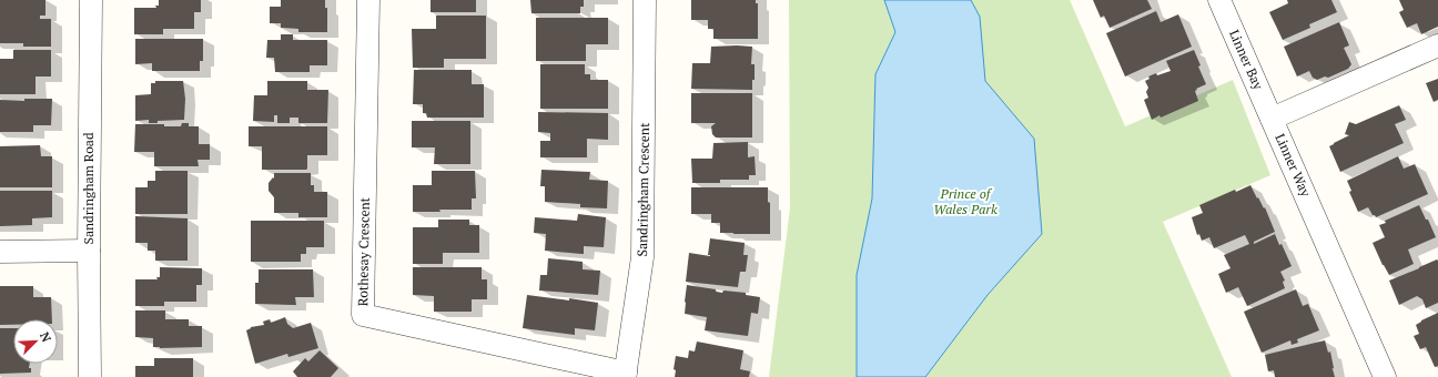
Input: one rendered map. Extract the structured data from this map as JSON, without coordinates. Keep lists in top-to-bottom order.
{
  "streets": {
    "street": [
      "Linner Bay",
      "Linner Way",
      "Sandringham Road",
      "Sandringham Crescent",
      "Rothesay Crescent"
    ]
  },
  "crossings": [
    ["Linner Bay", "Linner Way"],
    ["Sandringham Crescent", "Rothesay Crescent"]
  ],
  "parks": ["Prince of Wales Park"],
  "north": "top right"
}
